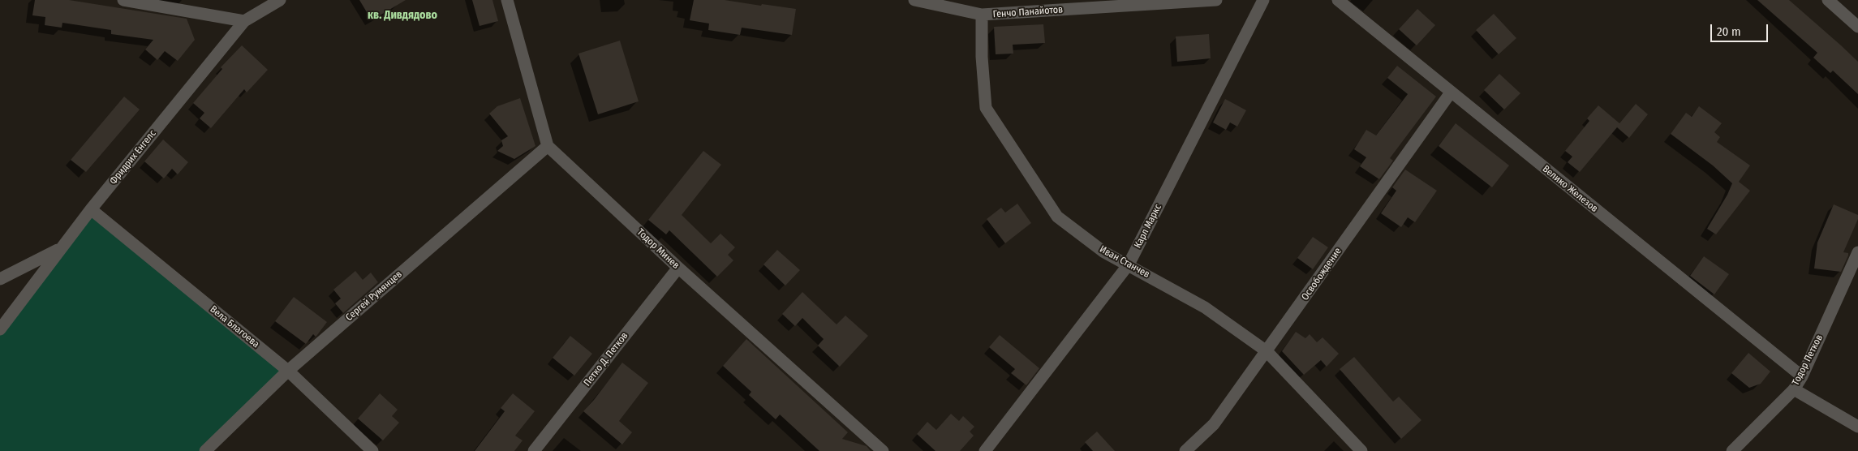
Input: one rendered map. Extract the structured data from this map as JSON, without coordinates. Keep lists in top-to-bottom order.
{
  "streets": {
    "street": [
      "Генчо Панайотов",
      "Фридрих Енгелс",
      "Велико Железов",
      "Карл Маркс",
      "Тодор Минев",
      "Иван Станчев",
      "Освобождение",
      "Сергей Румянцев",
      "Вела Благоева",
      "Петко Д. Петков",
      "Тодор Петков"
    ]
  },
  "crossings": [
    ["Генчо Панайотов", "Иван Станчев"],
    ["Фридрих Енгелс", "Вела Благоева"],
    ["Велико Железов", "Освобождение"],
    ["Велико Железов", "Тодор Петков"],
    ["Карл Маркс", "Иван Станчев"],
    ["Тодор Минев", "Сергей Румянцев"],
    ["Тодор Минев", "Петко Д. Петков"],
    ["Иван Станчев", "Освобождение"],
    ["Сергей Румянцев", "Вела Благоева"]
  ],
  "districts": ["кв. Дивдядово"],
  "scale_bar": "20 m"
}
